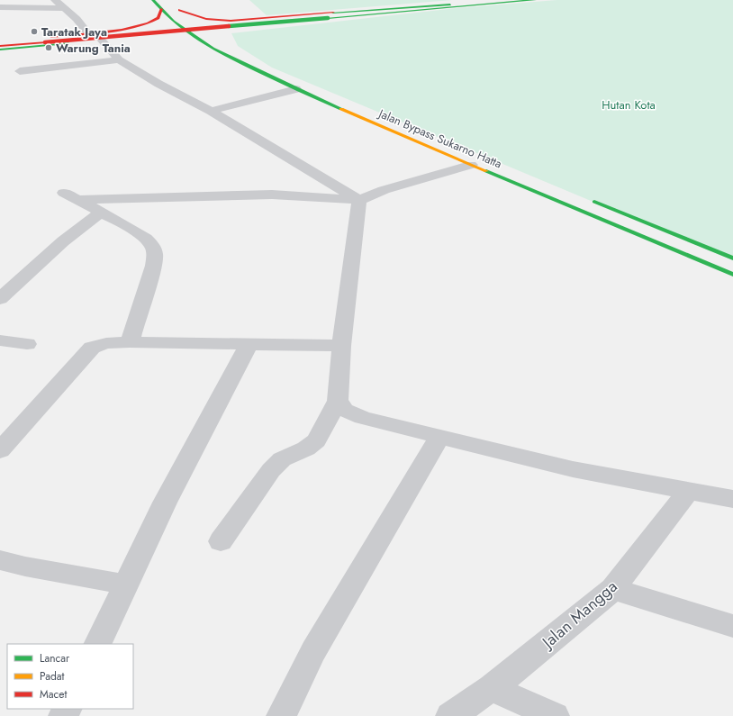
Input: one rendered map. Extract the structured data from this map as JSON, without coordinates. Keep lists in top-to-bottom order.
{
  "streets": {
    "main road": ["Jalan Bypass Sukarno Hatta"],
    "street": ["Jalan Mangga"]
  },
  "parks": ["Hutan Kota"],
  "places": ["Taratak Jaya", "Warung Tania"],
  "legend": ["Lancar", "Padat", "Macet"]
}
